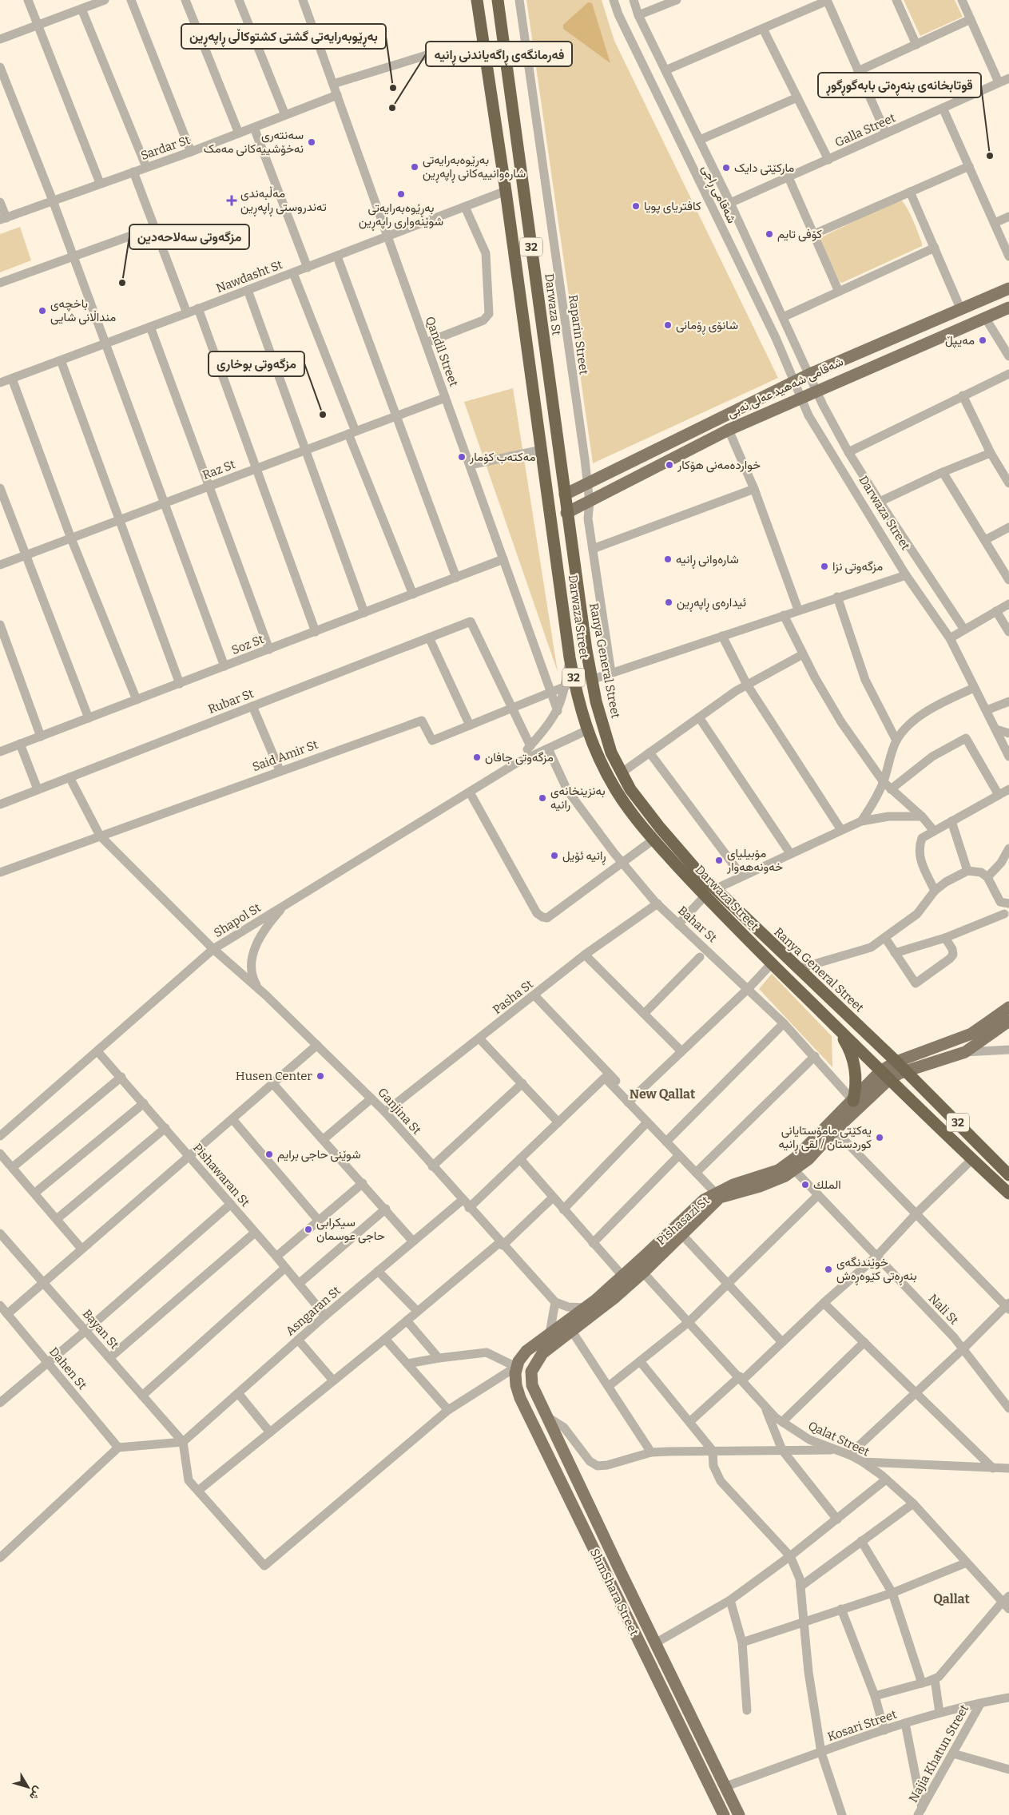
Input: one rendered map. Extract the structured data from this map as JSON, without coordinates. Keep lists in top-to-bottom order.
{
  "streets": {
    "highway": [
      "32",
      "Darwaza St",
      "Darwaza Street",
      "Ranya General Street"
    ],
    "main road": ["شەقامی شەهید عەلی نەبی", "Pishasazi St", "ShmShara Street"],
    "street": [
      "Galla Street",
      "Sardar St",
      "شەقامی ڕاجی",
      "Nawdasht St",
      "Raparin Street",
      "Qandil Street",
      "Raz St",
      "Soz St",
      "Rubar St",
      "Said Amir St",
      "Shapol St",
      "Bahar St",
      "Pasha St",
      "Ganjina St",
      "Pishawaran St",
      "Nali St",
      "Asngaran St",
      "Bayan St",
      "Dahen St",
      "Qalat Street",
      "Kosari Street",
      "Najia Khatun Street"
    ]
  },
  "crossings": [
    ["Galla Street", "شەقامی ڕاجی"],
    ["Sardar St", "Qandil Street"],
    ["شەقامی ڕاجی", "شەقامی شەهید عەلی نەبی"],
    ["شەقامی ڕاجی", "Darwaza Street"],
    ["Nawdasht St", "Qandil Street"],
    ["Nawdasht St", "Darwaza Street"],
    ["Darwaza St", "شەقامی شەهید عەلی نەبی"],
    ["Darwaza St", "Ranya General Street"],
    ["Raparin Street", "شەقامی شەهید عەلی نەبی"],
    ["Qandil Street", "Raz St"],
    ["Qandil Street", "Soz St"],
    ["Qandil Street", "Said Amir St"],
    ["شەقامی شەهید عەلی نەبی", "Darwaza Street"],
    ["شەقامی شەهید عەلی نەبی", "Ranya General Street"],
    ["Darwaza Street", "Pishasazi St"],
    ["Ranya General Street", "Pishasazi St"],
    ["Rubar St", "Said Amir St"],
    ["Rubar St", "Ganjina St"],
    ["Said Amir St", "Ganjina St"],
    ["Shapol St", "Ganjina St"],
    ["Shapol St", "Pishawaran St"],
    ["Bahar St", "Pasha St"],
    ["Bahar St", "Pishasazi St"],
    ["Pasha St", "Ganjina St"],
    ["Ganjina St", "Asngaran St"],
    ["Pishawaran St", "Asngaran St"],
    ["Pishasazi St", "Nali St"],
    ["Pishasazi St", "Qalat Street"],
    ["Pishasazi St", "ShmShara Street"],
    ["Asngaran St", "Bayan St"],
    ["ShmShara Street", "Kosari Street"],
    ["Kosari Street", "Najia Khatun Street"]
  ],
  "districts": ["New Qallat", "Qallat"],
  "places": {
    "other": [
      "بەڕێوبەرایەتی گشتی کشتوکاڵی ڕاپەڕین",
      "فەرمانگەی ڕاگەیاندنی ڕانیە",
      "سەنتەری نەخۆشییەکانی مەمک",
      "قوتابخانەی بنەڕەتی بابەگوڕگوڕ",
      "بەڕێوەبەرایەتی شارەوانییەکانی ڕاپەڕین",
      "مارکێتی دایک",
      "بەڕێوەبەرایەتی شوێنەواری راپەڕین",
      "کافتریای پویا",
      "کۆفی تایم",
      "مزگەوتی سەلاحەدین",
      "باخچەی منداڵانی شایی",
      "شانۆی ڕۆمانی",
      "مەیپڵ",
      "مزگەوتی بوخاری",
      "مەکتەب کۆمار",
      "خواردەمەنی هۆکار",
      "شارەوانی ڕانیە",
      "مزگەوتی نزا",
      "ئیدارەی ڕاپەڕین",
      "مزگەوتی جافان",
      "بەنزینخانەی رانیە",
      "ڕانیە ئۆیل",
      "مۆبیلیای خەونەهەوار",
      "Husen Center",
      "یەکێتی مامۆستایانی کوردستان / لقی ڕانیە",
      "شوێنی حاجی برایم",
      "الملك",
      "سیکرابی حاجی عوسمان",
      "خوێندنگەی بنەڕەتی کێوەڕەش"
    ],
    "health": ["مەڵبەندی تەندروستی ڕاپەڕین"]
  },
  "north": "bottom right"
}
